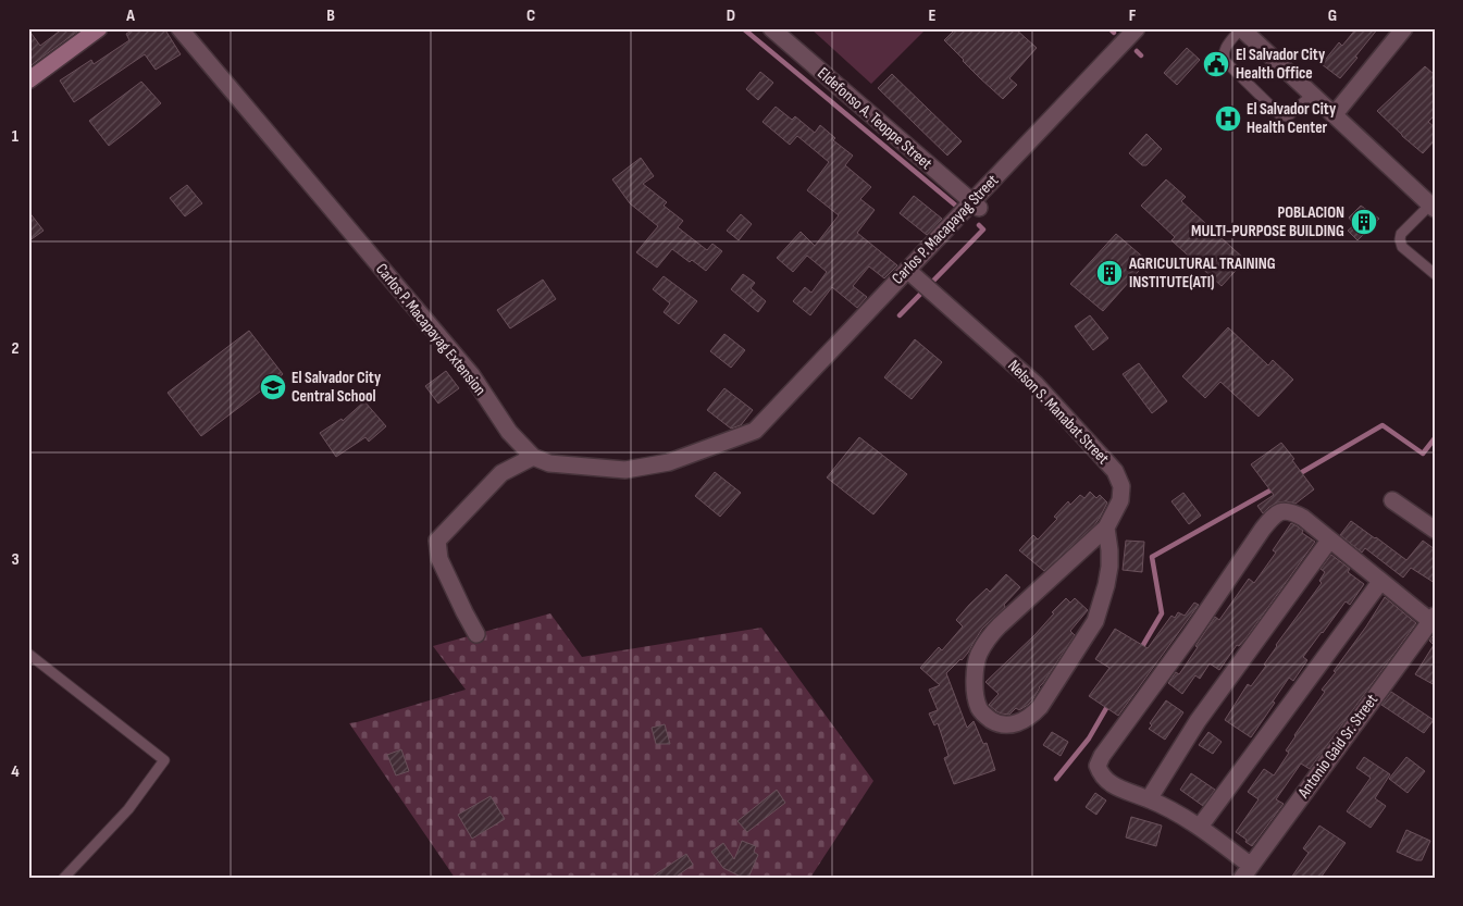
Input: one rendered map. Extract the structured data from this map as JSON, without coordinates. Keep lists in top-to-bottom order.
{
  "streets": {
    "street": [
      "Eldefonso A. Teoppe Street",
      "Carlos P. Macapayag Street",
      "Carlos P. Macapayag Extension",
      "Nelson S. Manabat Street",
      "Antonio Gaid Sr. Street"
    ]
  },
  "crossings": [
    ["Eldefonso A. Teoppe Street", "Carlos P. Macapayag Street"],
    ["Carlos P. Macapayag Street", "Carlos P. Macapayag Extension"],
    ["Carlos P. Macapayag Street", "Nelson S. Manabat Street"]
  ],
  "places": {
    "public building": ["El Salvador City Health Office"],
    "hospital": ["El Salvador City Health Center"],
    "building": ["POBLACION MULTI-PURPOSE BUILDING", "AGRICULTURAL TRAINING INSTITUTE(ATI)"],
    "school or university": ["El Salvador City Central School"]
  },
  "grid": {
    "columns": [
      "A",
      "B",
      "C",
      "D",
      "E",
      "F",
      "G"
    ],
    "rows": [
      "1",
      "2",
      "3",
      "4"
    ]
  }
}
